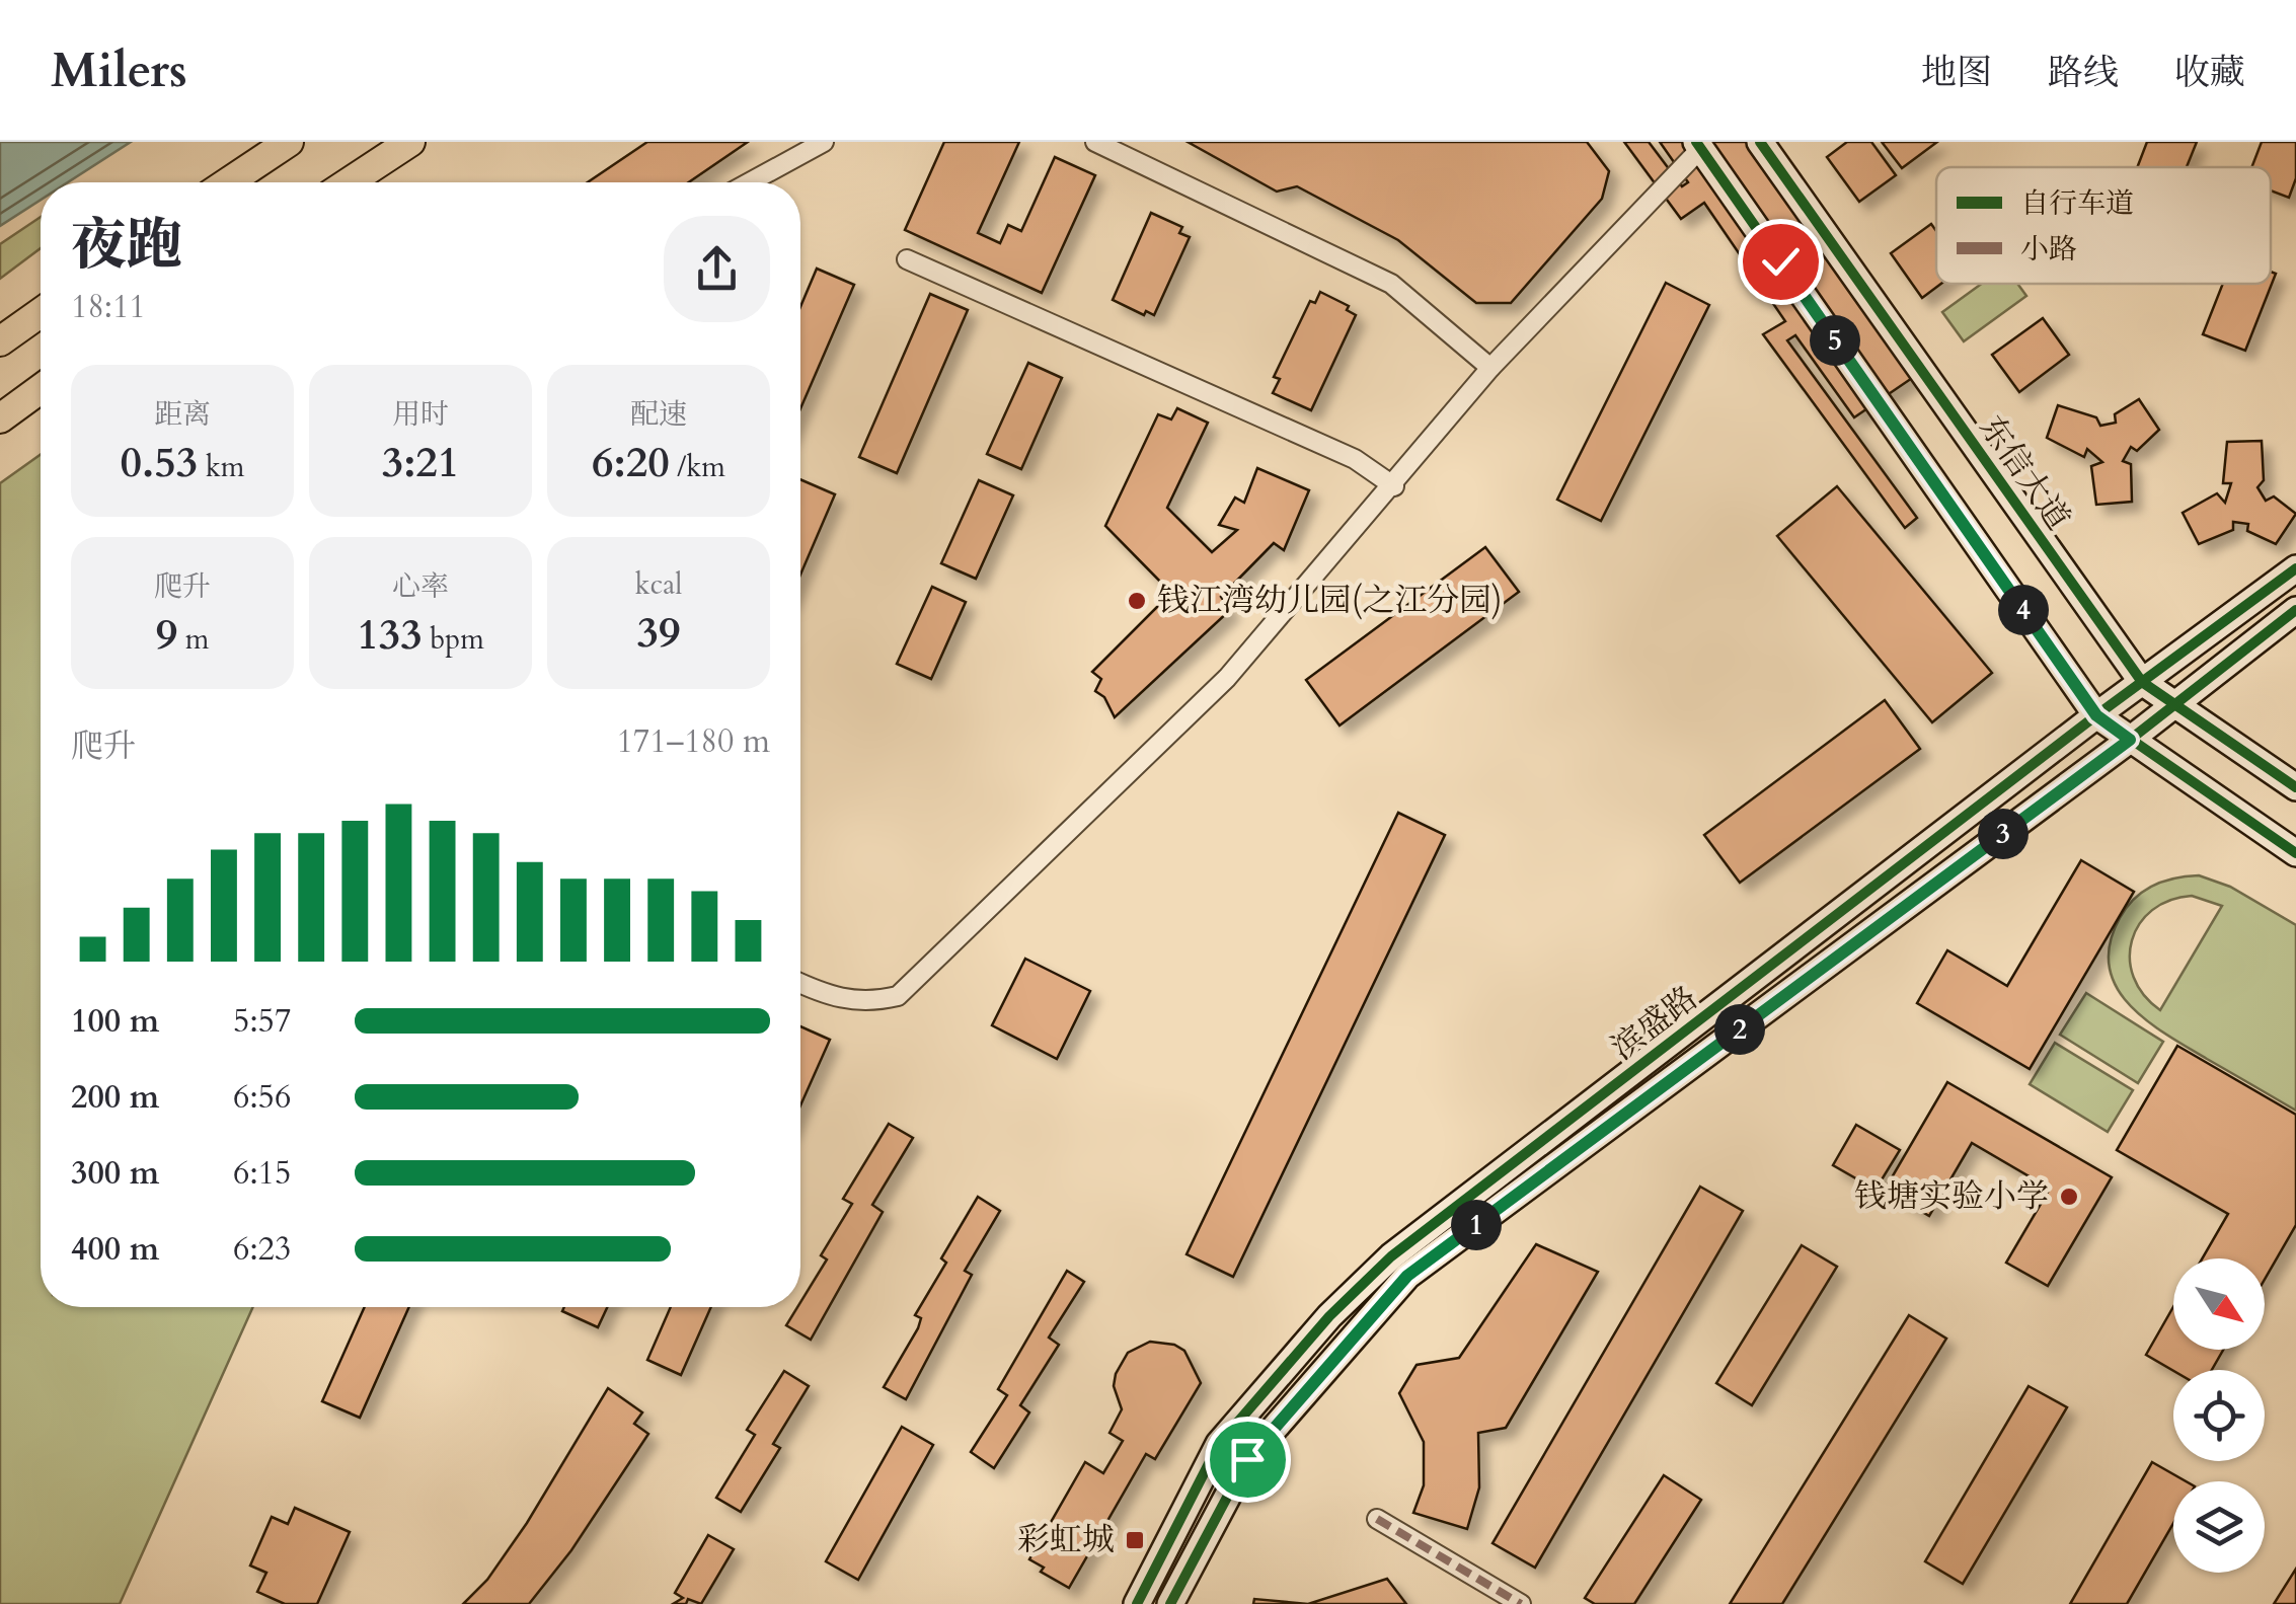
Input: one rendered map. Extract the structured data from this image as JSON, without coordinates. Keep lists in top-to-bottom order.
{
  "streets": {
    "main road": ["东信大道", "滨盛路"]
  },
  "crossings": [
    ["东信大道", "滨盛路"]
  ],
  "places": {
    "other": ["钱江湾幼儿园(之江分园)", "钱塘实验小学"],
    "transit": ["彩虹城"]
  },
  "legend": ["自行车道", "小路"],
  "north": "bottom right",
  "page": {
    "header": "Milers",
    "nav": ["地图", "路线", "收藏"],
    "heading": ["夜跑", "18:11"],
    "pins": [
      "5",
      "4",
      "3",
      "2",
      "1"
    ],
    "stats": [
      ["距离", "0.53 km"],
      ["用时", "3:21"],
      ["配速", "6:20 /km"],
      ["爬升", "9 m"],
      ["心率", "133 bpm"],
      ["kcal", "39"]
    ],
    "chart": ["爬升", "171–180 m"],
    "list": [
      {
        "name": "100 m",
        "note": "5:57"
      },
      {
        "name": "200 m",
        "note": "6:56"
      },
      {
        "name": "300 m",
        "note": "6:15"
      },
      {
        "name": "400 m",
        "note": "6:23"
      }
    ]
  }
}
